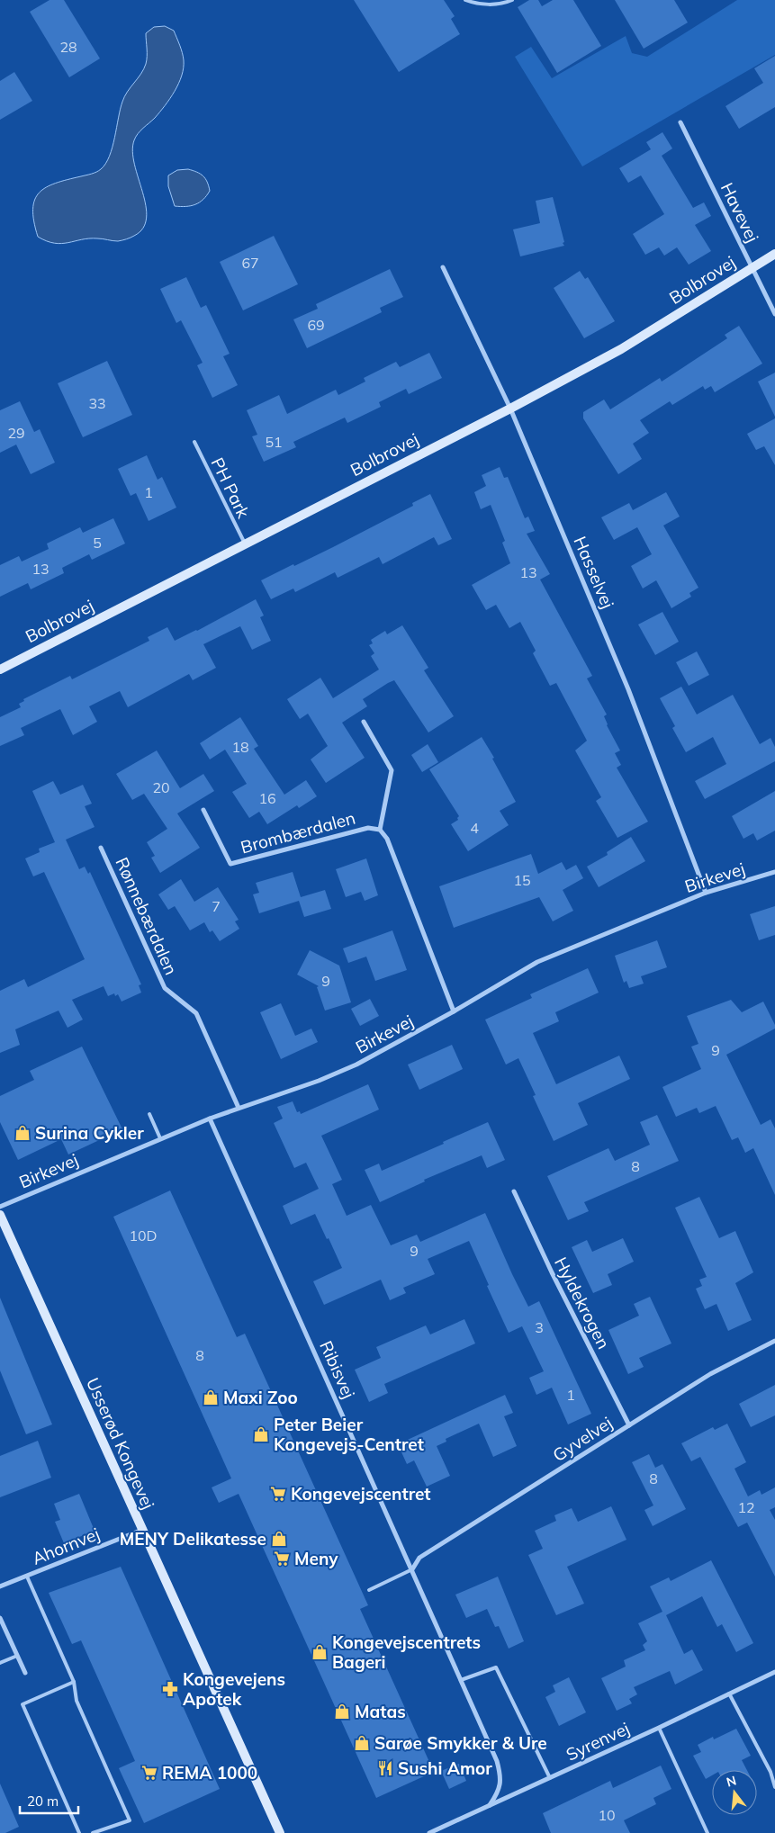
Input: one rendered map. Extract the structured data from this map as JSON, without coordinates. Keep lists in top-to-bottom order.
{
  "streets": {
    "street": [
      "Havevej",
      "Bolbrovej",
      "Hasselvej",
      "Brombærdalen",
      "Birkevej",
      "Rønnebærdalen",
      "Hyldekrogen",
      "Ribisvej",
      "Gyvelvej",
      "Usserød Kongevej",
      "Ahornvej",
      "Syrenvej"
    ],
    "lane": ["PH Park"]
  },
  "crossings": [
    ["Havevej", "Bolbrovej"],
    ["Bolbrovej", "PH Park"],
    ["Bolbrovej", "Hasselvej"],
    ["Hasselvej", "Birkevej"],
    ["Brombærdalen", "Birkevej"],
    ["Birkevej", "Rønnebærdalen"],
    ["Birkevej", "Ribisvej"],
    ["Hyldekrogen", "Gyvelvej"],
    ["Ribisvej", "Gyvelvej"],
    ["Ribisvej", "Syrenvej"],
    ["Usserød Kongevej", "Ahornvej"]
  ],
  "places": {
    "shop": [
      "Surina Cykler",
      "Maxi Zoo",
      "Peter Beier Kongevejs-Centret",
      "MENY Delikatesse",
      "Kongevejscentrets Bageri",
      "Matas",
      "Sarøe Smykker & Ure"
    ],
    "supermarket": ["Kongevejscentret", "Meny", "REMA 1000"],
    "pharmacy": ["Kongevejens Apotek"],
    "restaurant": ["Sushi Amor"]
  },
  "house_numbers": [
    "28",
    "67",
    "69",
    "33",
    "29",
    "51",
    "1",
    "5",
    "13",
    "13",
    "18",
    "20",
    "16",
    "4",
    "15",
    "7",
    "9",
    "9",
    "8",
    "10D",
    "9",
    "3",
    "8",
    "1",
    "8",
    "12",
    "10"
  ],
  "scale_bar": "20 m",
  "north": "top"
}
